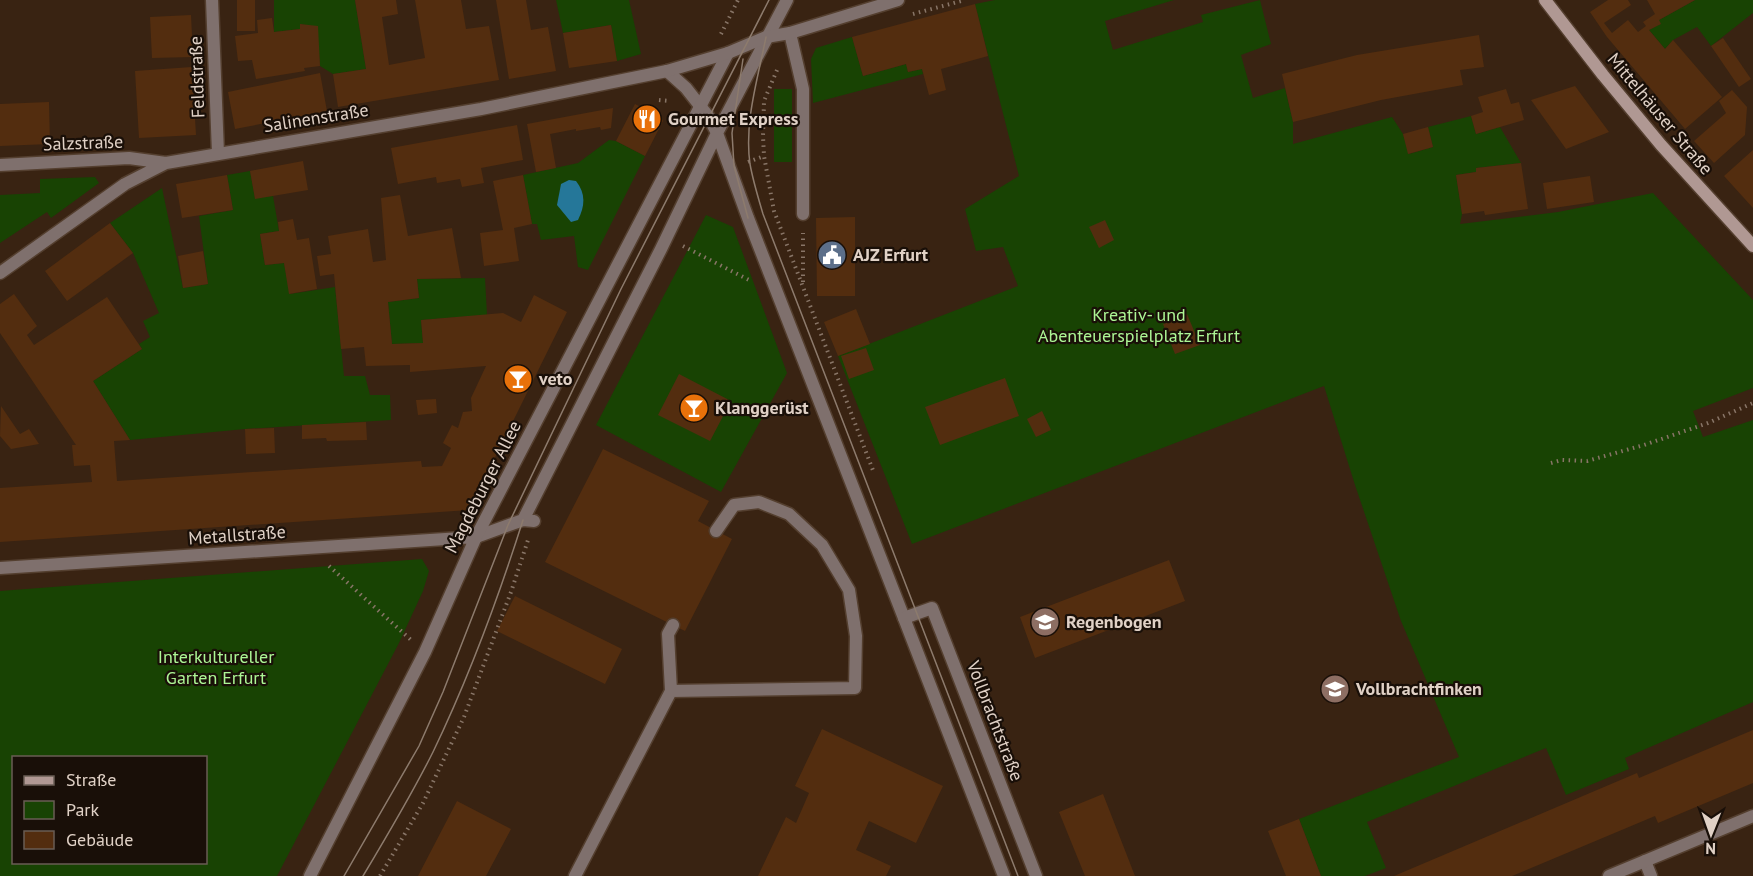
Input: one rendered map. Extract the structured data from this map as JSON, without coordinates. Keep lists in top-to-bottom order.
{
  "streets": {
    "main road": ["Mittelhäuser Straße"],
    "street": [
      "Feldstraße",
      "Salinenstraße",
      "Salzstraße",
      "Magdeburger Allee",
      "Metallstraße",
      "Vollbrachtstraße"
    ]
  },
  "crossings": [
    ["Feldstraße", "Salinenstraße"],
    ["Salinenstraße", "Salzstraße"],
    ["Salinenstraße", "Magdeburger Allee"],
    ["Magdeburger Allee", "Metallstraße"]
  ],
  "parks": ["Kreativ- und Abenteuerspielplatz Erfurt", "Interkultureller Garten Erfurt"],
  "places": {
    "restaurant": ["Gourmet Express"],
    "public building": ["AJZ Erfurt"],
    "bar": ["veto", "Klanggerüst"],
    "school or university": ["Regenbogen", "Vollbrachtfinken"]
  },
  "legend": ["Straße", "Park", "Gebäude"],
  "north": "bottom"
}
